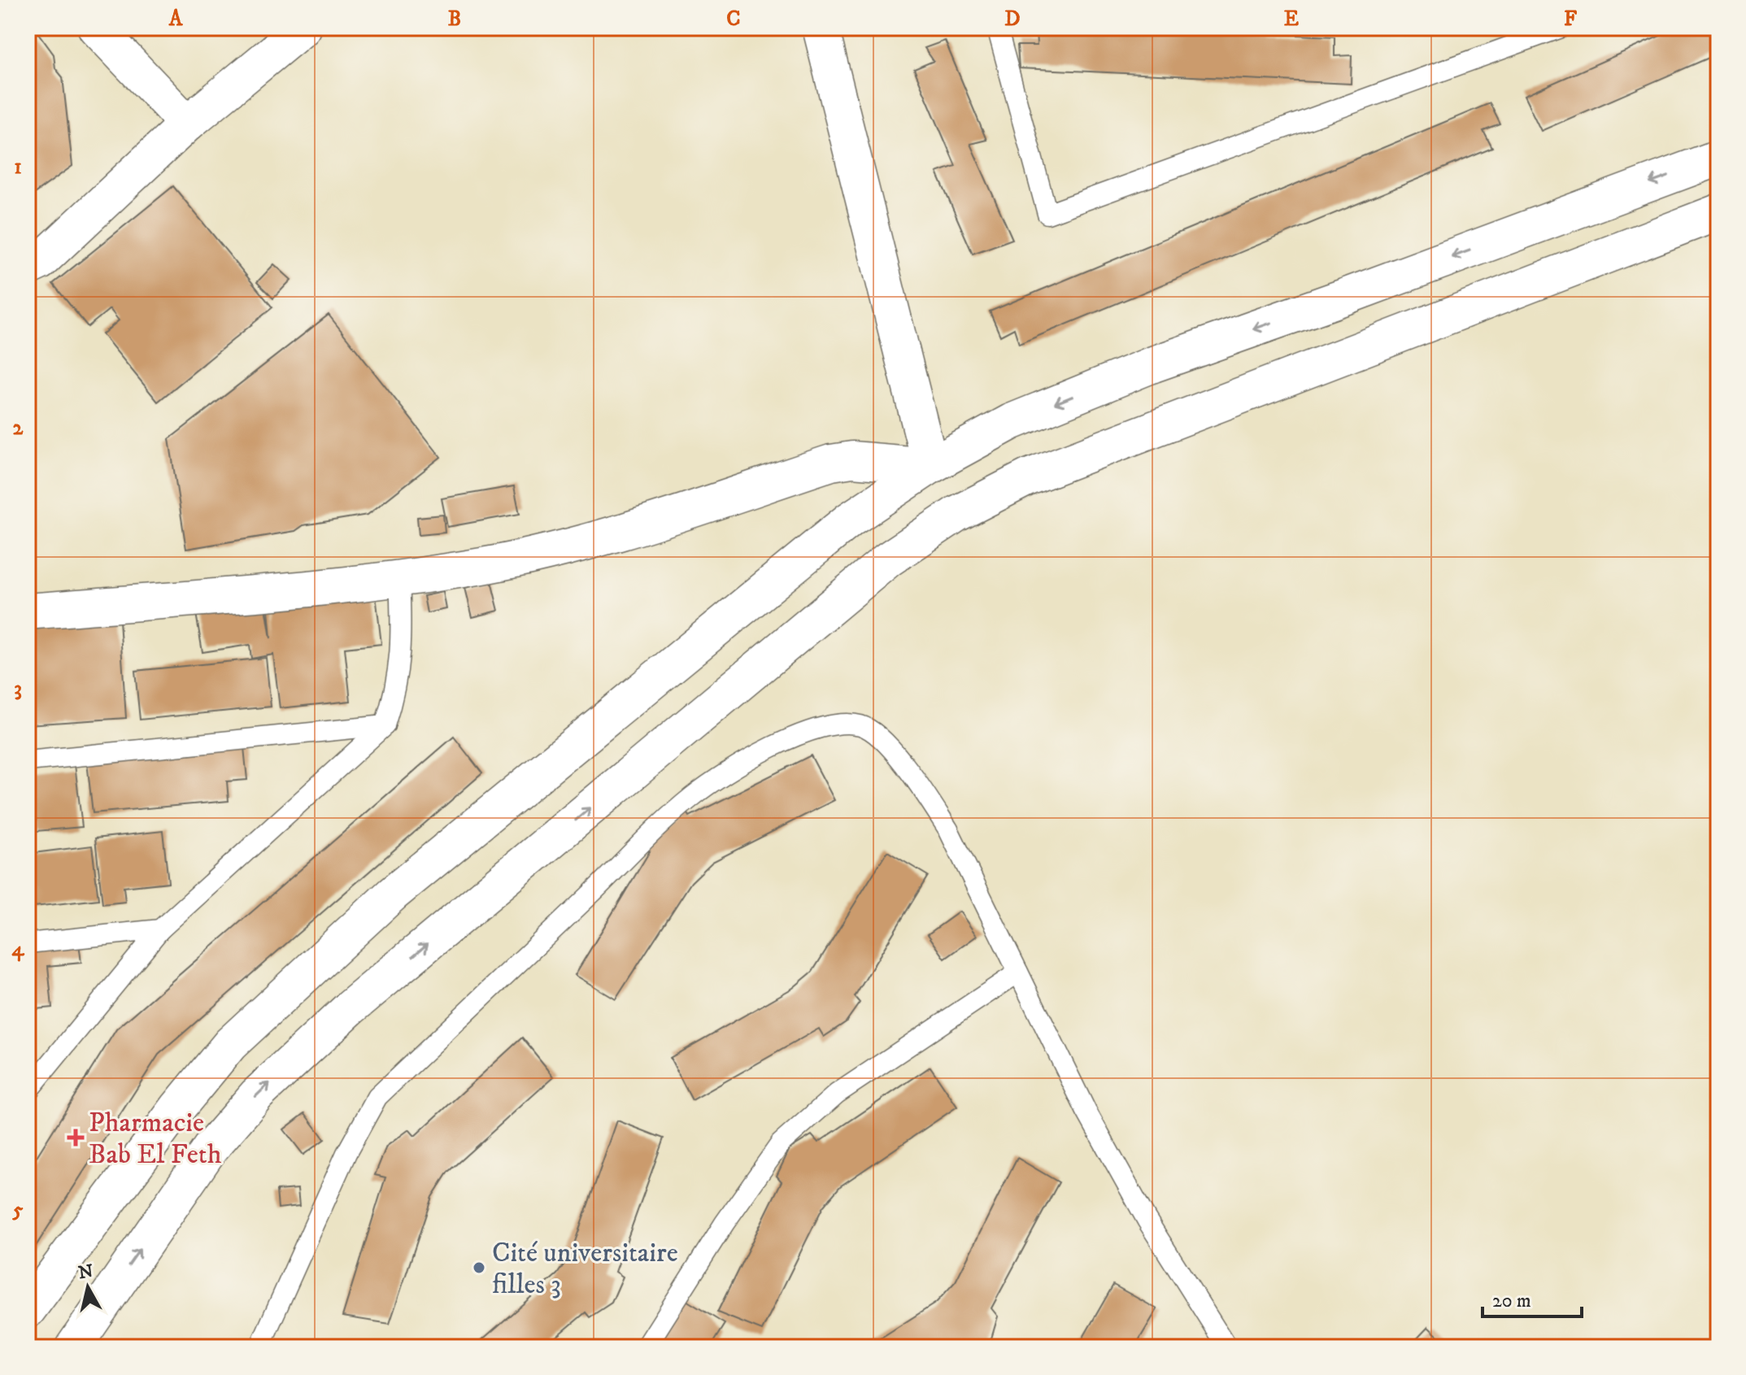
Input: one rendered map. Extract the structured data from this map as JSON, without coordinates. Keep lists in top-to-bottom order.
{
  "places": {
    "health": ["Pharmacie Bab El Feth"],
    "other": ["Cité universitaire filles 3"]
  },
  "scale_bar": "20 m",
  "north": "top",
  "grid": {
    "columns": [
      "A",
      "B",
      "C",
      "D",
      "E",
      "F"
    ],
    "rows": [
      "1",
      "2",
      "3",
      "4",
      "5"
    ]
  }
}
